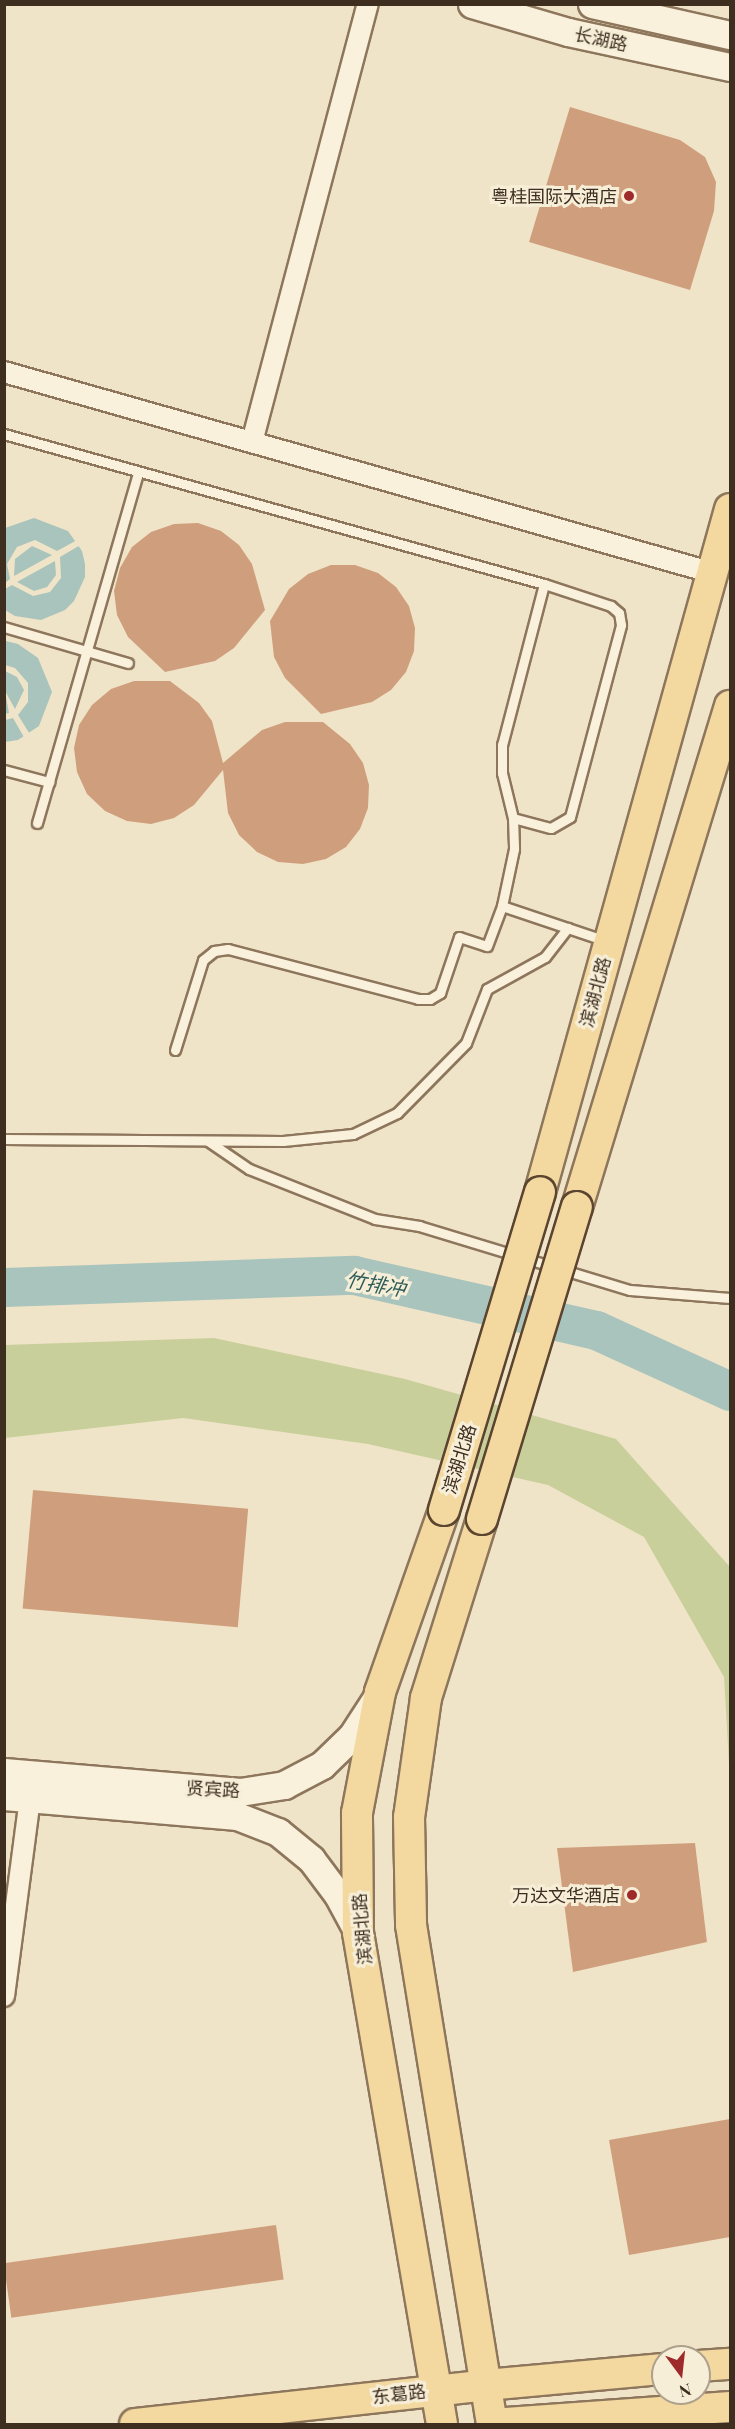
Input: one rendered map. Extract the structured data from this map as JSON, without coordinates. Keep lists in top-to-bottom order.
{
  "streets": {
    "main road": [
      "长湖路",
      "滨湖北路",
      "贤宾路",
      "东葛路"
    ]
  },
  "crossings": [
    ["滨湖北路", "贤宾路"],
    ["滨湖北路", "东葛路"]
  ],
  "water": ["竹排冲"],
  "places": ["粤桂国际大酒店", "万达文华酒店"],
  "north": "bottom"
}
